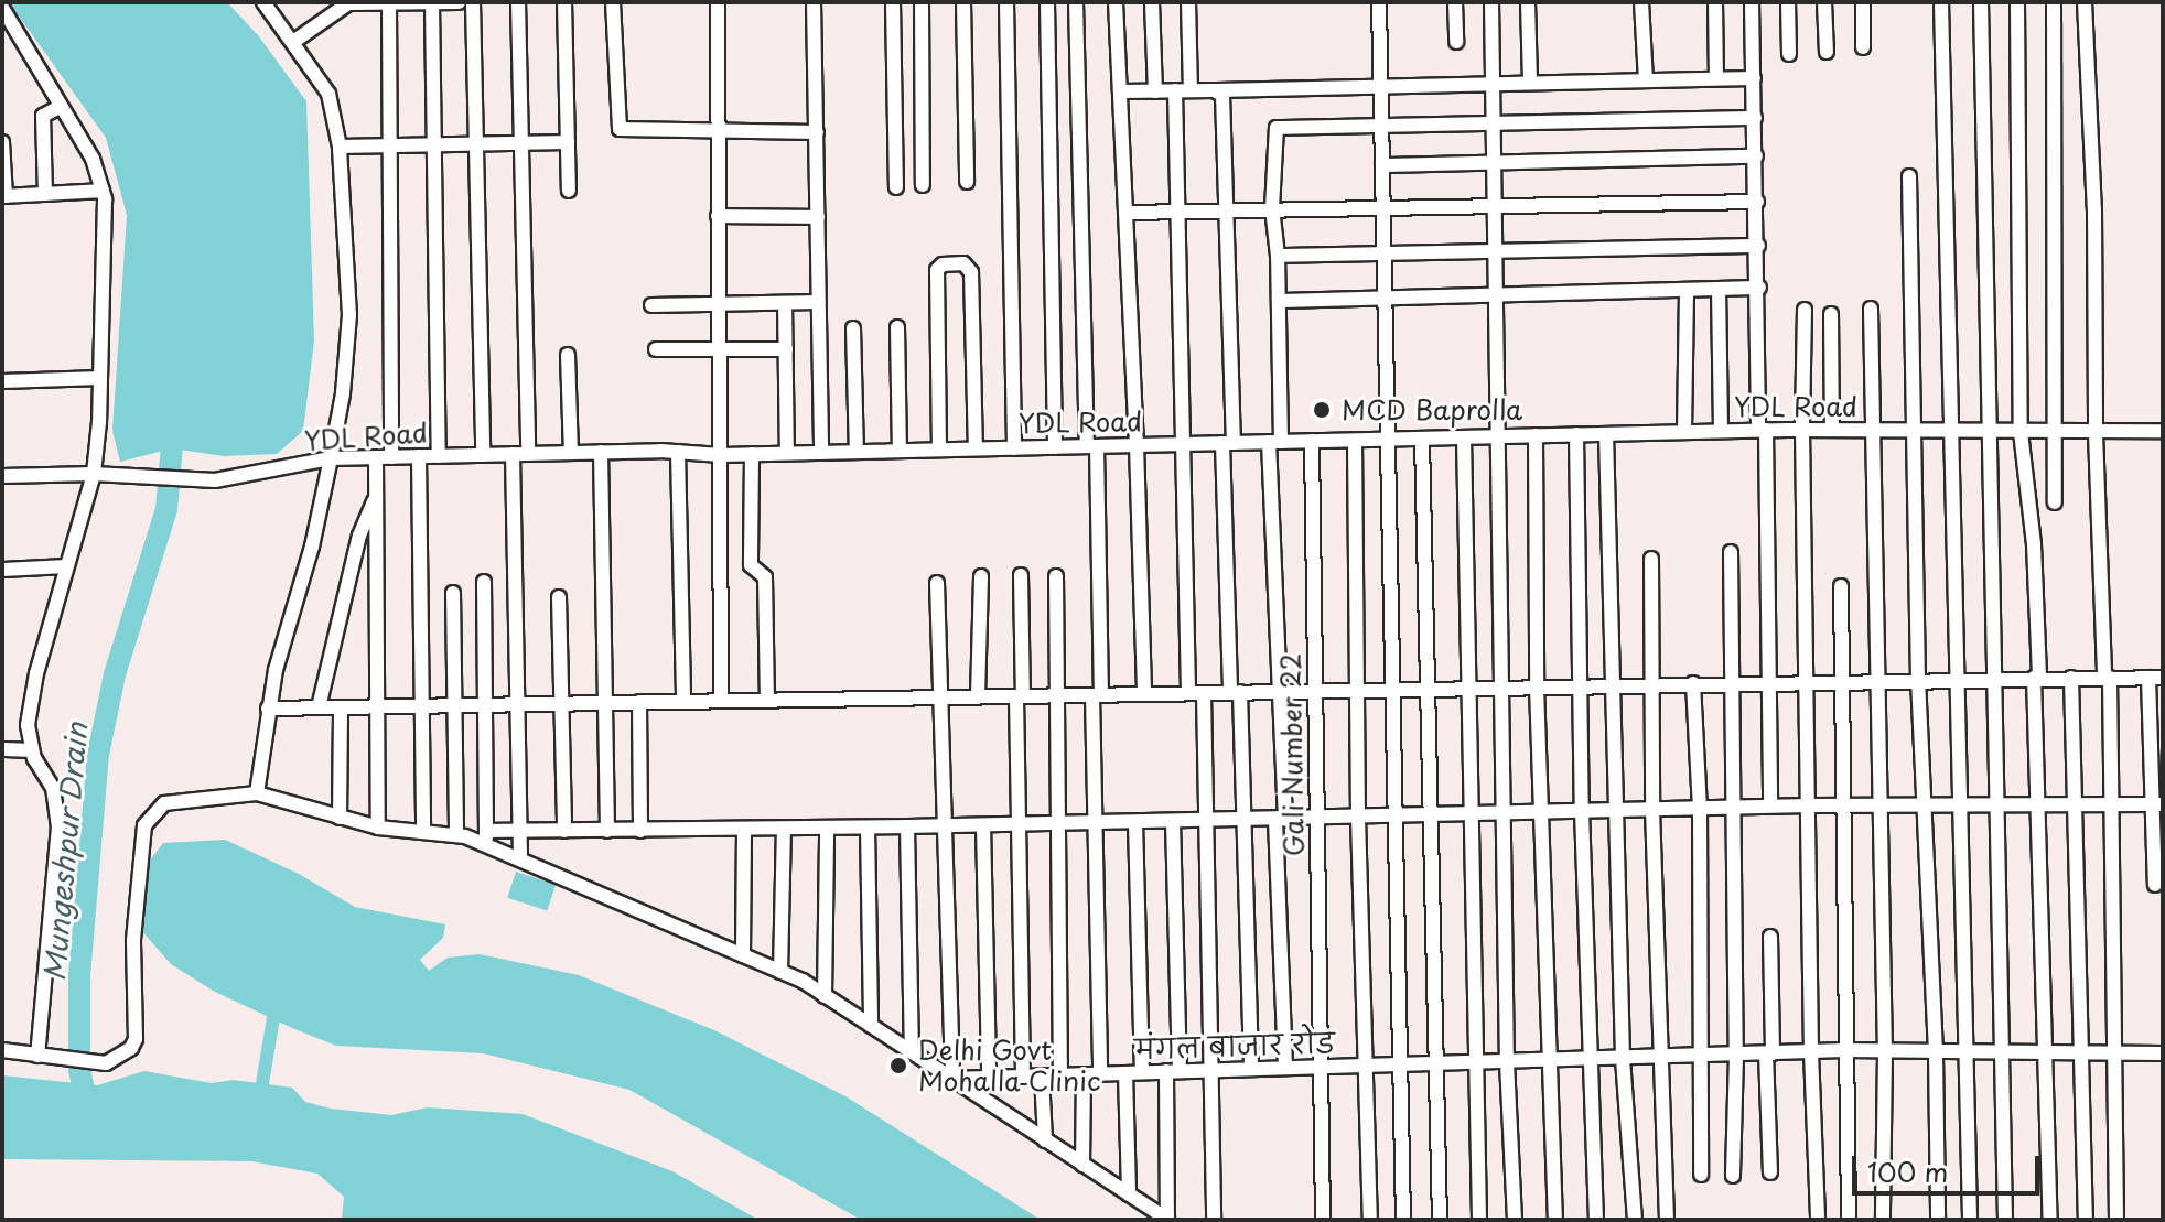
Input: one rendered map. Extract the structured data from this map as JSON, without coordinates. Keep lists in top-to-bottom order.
{
  "streets": {
    "street": ["YDL Road", "Gali Number 22", "मंगल बाजार रोड"]
  },
  "crossings": [
    ["YDL Road", "Gali Number 22"],
    ["Gali Number 22", "मंगल बाजार रोड"]
  ],
  "water": ["Mungeshpur Drain"],
  "places": ["MCD Baprolla", "Delhi Govt Mohalla Clinic"],
  "scale_bar": "100 m"
}
